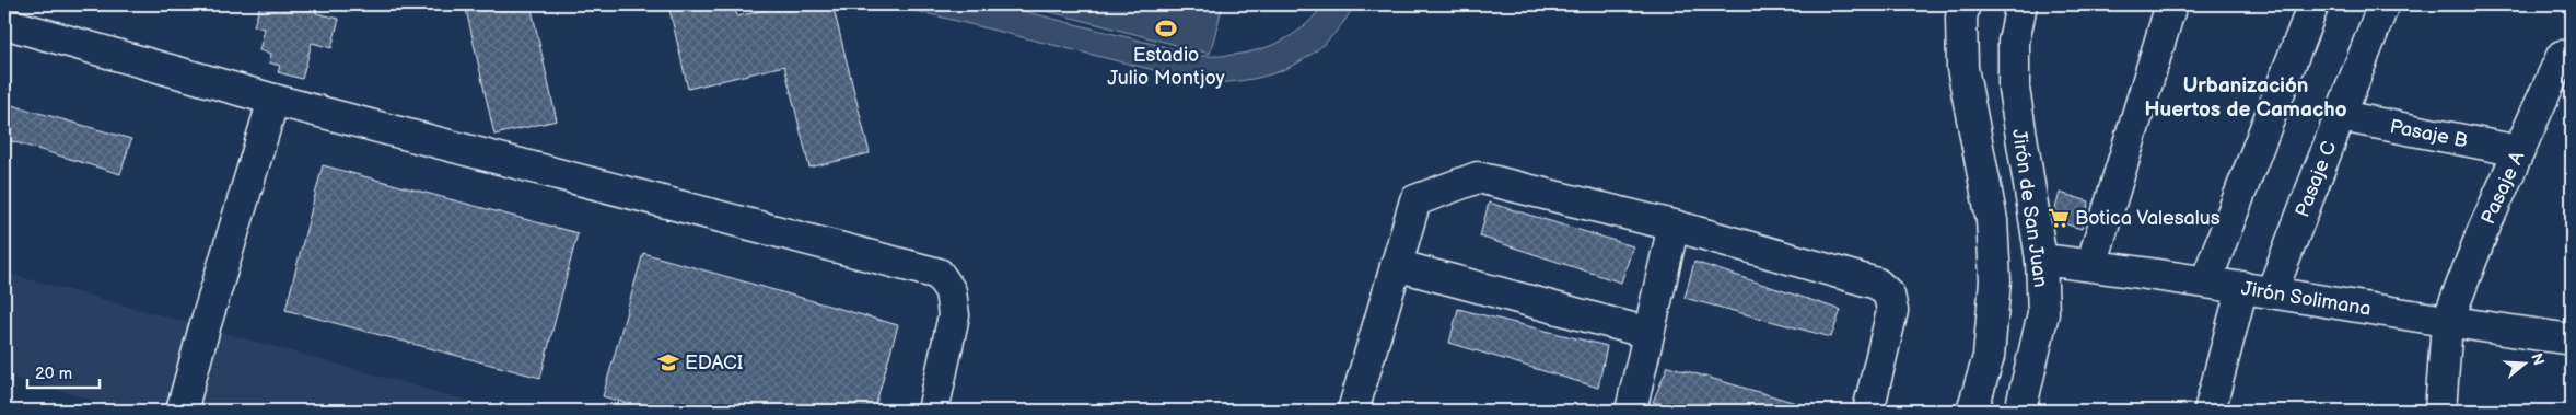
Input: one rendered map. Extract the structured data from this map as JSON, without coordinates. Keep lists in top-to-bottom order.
{
  "streets": {
    "street": [
      "Pasaje B",
      "Pasaje C",
      "Pasaje A",
      "Jirón de San Juan",
      "Jirón Solimana"
    ]
  },
  "crossings": [
    ["Pasaje B", "Pasaje C"],
    ["Pasaje B", "Pasaje A"],
    ["Pasaje C", "Jirón Solimana"],
    ["Pasaje A", "Jirón Solimana"],
    ["Jirón de San Juan", "Jirón Solimana"]
  ],
  "districts": ["Urbanización Huertos de Camacho"],
  "places": {
    "sports": ["Estadio Julio Montjoy"],
    "supermarket": ["Botica Valesalus"],
    "school or university": ["EDACI"]
  },
  "scale_bar": "20 m",
  "north": "right"
}
